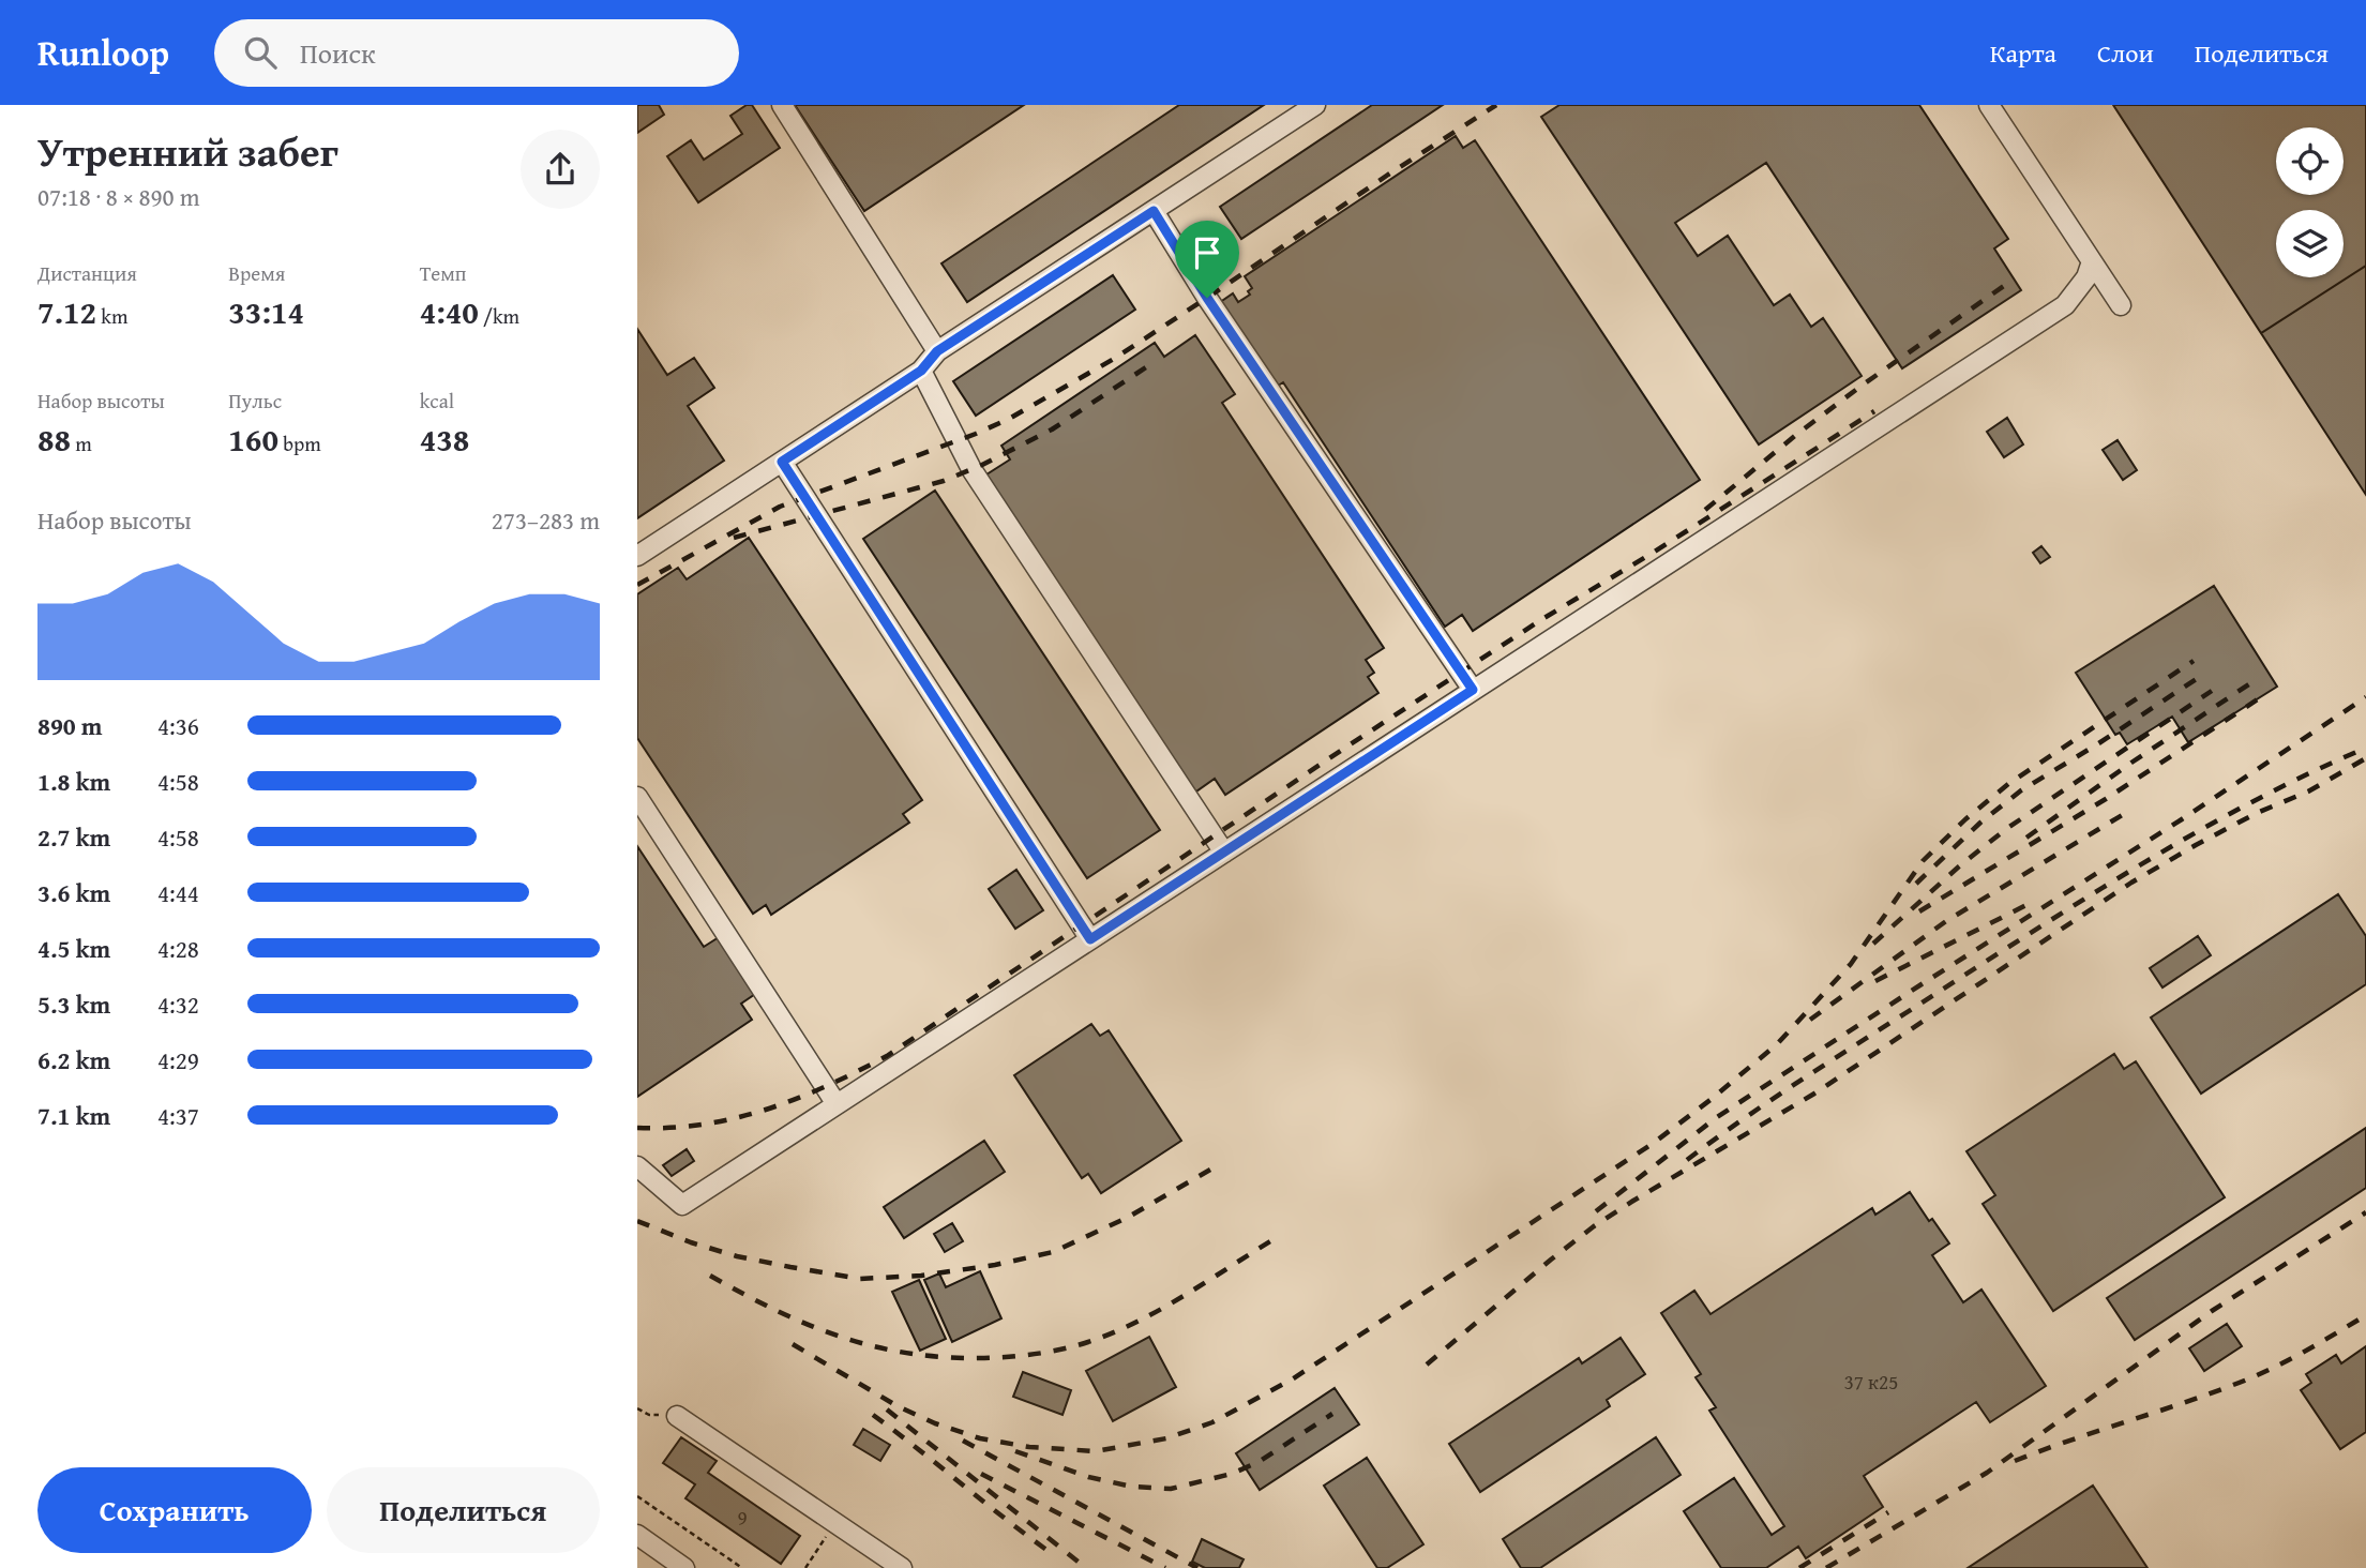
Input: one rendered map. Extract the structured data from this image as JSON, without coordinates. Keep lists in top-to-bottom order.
{
  "house_numbers": ["37 к25", "9"],
  "page": {
    "header": "Runloop",
    "search": "Поиск",
    "nav": ["Карта", "Слои", "Поделиться"],
    "heading": ["Утренний забег", "07:18 · 8 × 890 m"],
    "stats": [
      ["Дистанция", "7.12 km"],
      ["Время", "33:14"],
      ["Темп", "4:40 /km"],
      ["Набор высоты", "88 m"],
      ["Пульс", "160 bpm"],
      ["kcal", "438"]
    ],
    "chart": ["Набор высоты", "273–283 m"],
    "list": [
      {
        "name": "890 m",
        "note": "4:36"
      },
      {
        "name": "1.8 km",
        "note": "4:58"
      },
      {
        "name": "2.7 km",
        "note": "4:58"
      },
      {
        "name": "3.6 km",
        "note": "4:44"
      },
      {
        "name": "4.5 km",
        "note": "4:28"
      },
      {
        "name": "5.3 km",
        "note": "4:32"
      },
      {
        "name": "6.2 km",
        "note": "4:29"
      },
      {
        "name": "7.1 km",
        "note": "4:37"
      }
    ],
    "buttons": ["Сохранить", "Поделиться"]
  }
}
